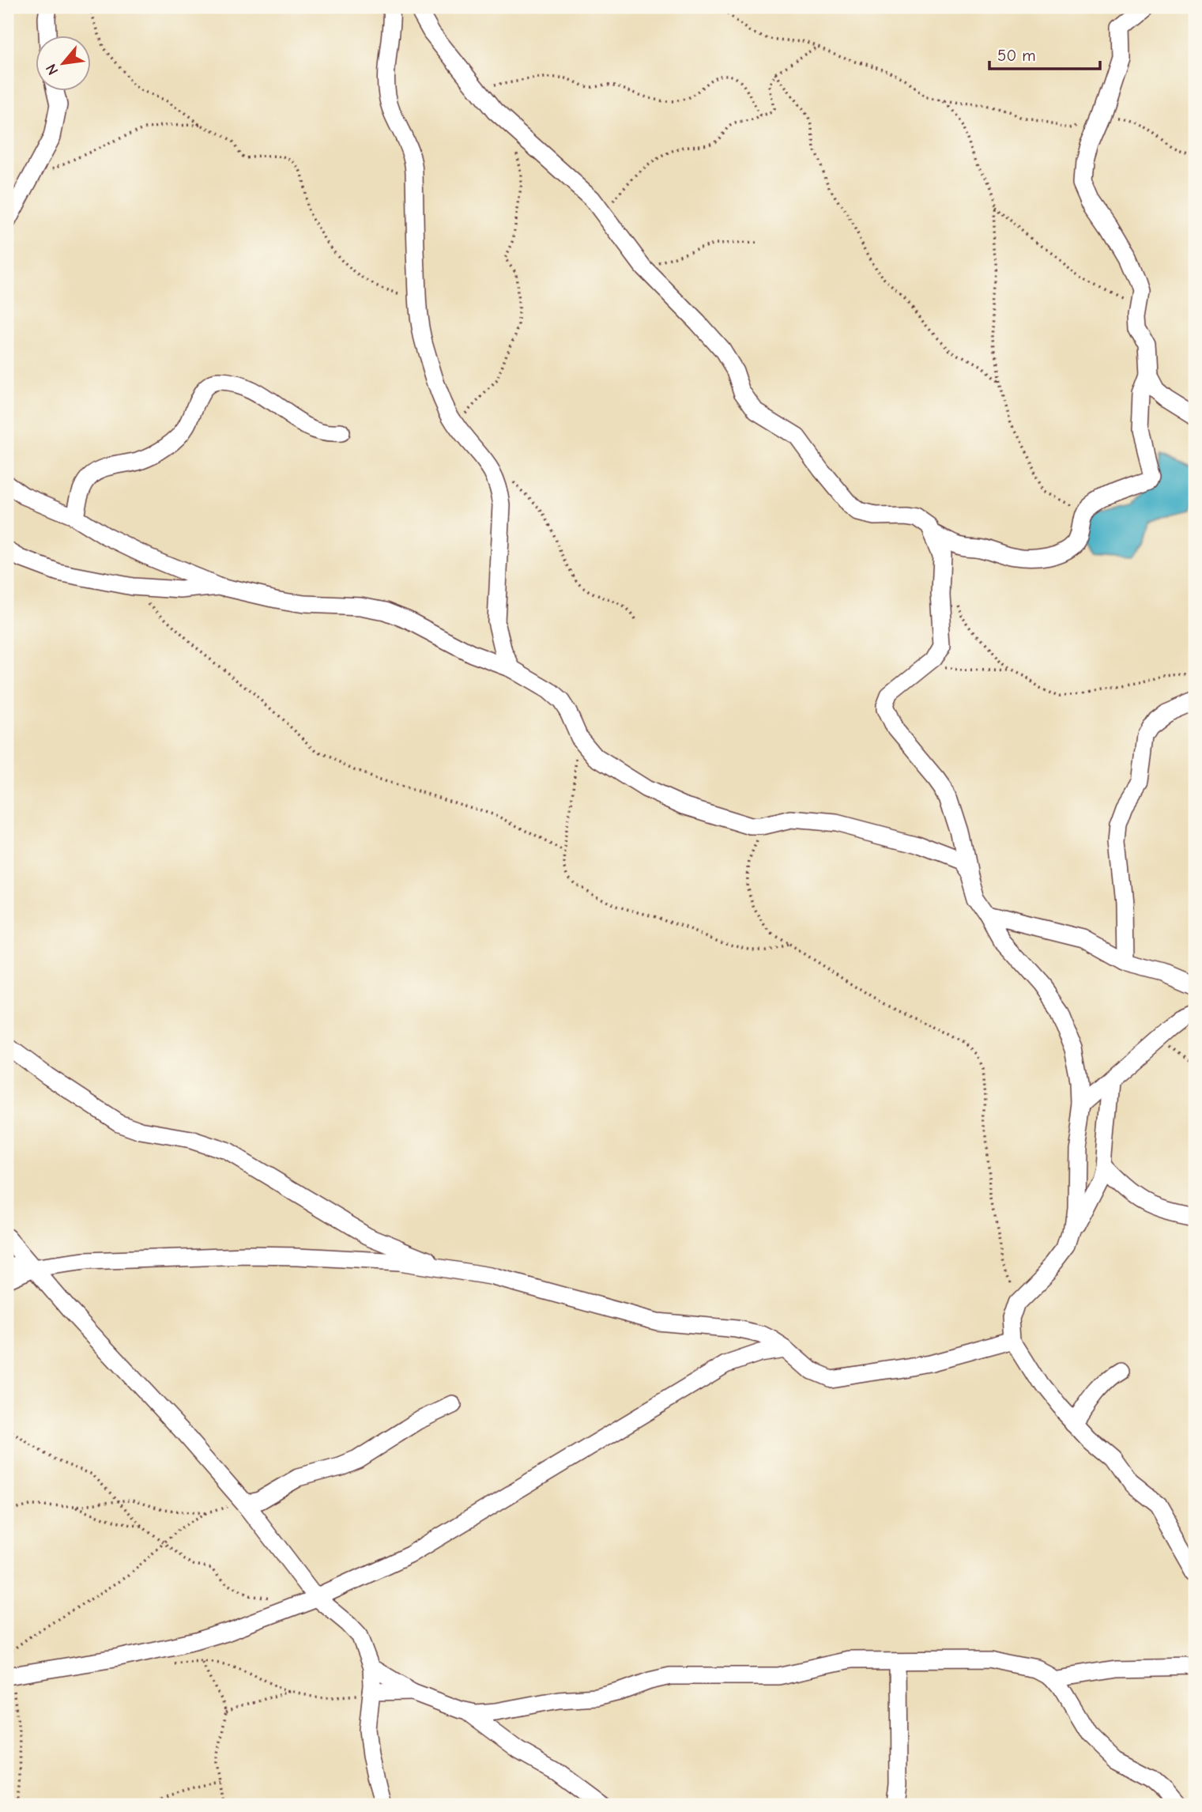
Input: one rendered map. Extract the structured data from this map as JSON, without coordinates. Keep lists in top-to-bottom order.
{
  "scale_bar": "50 m",
  "north": "bottom left"
}
